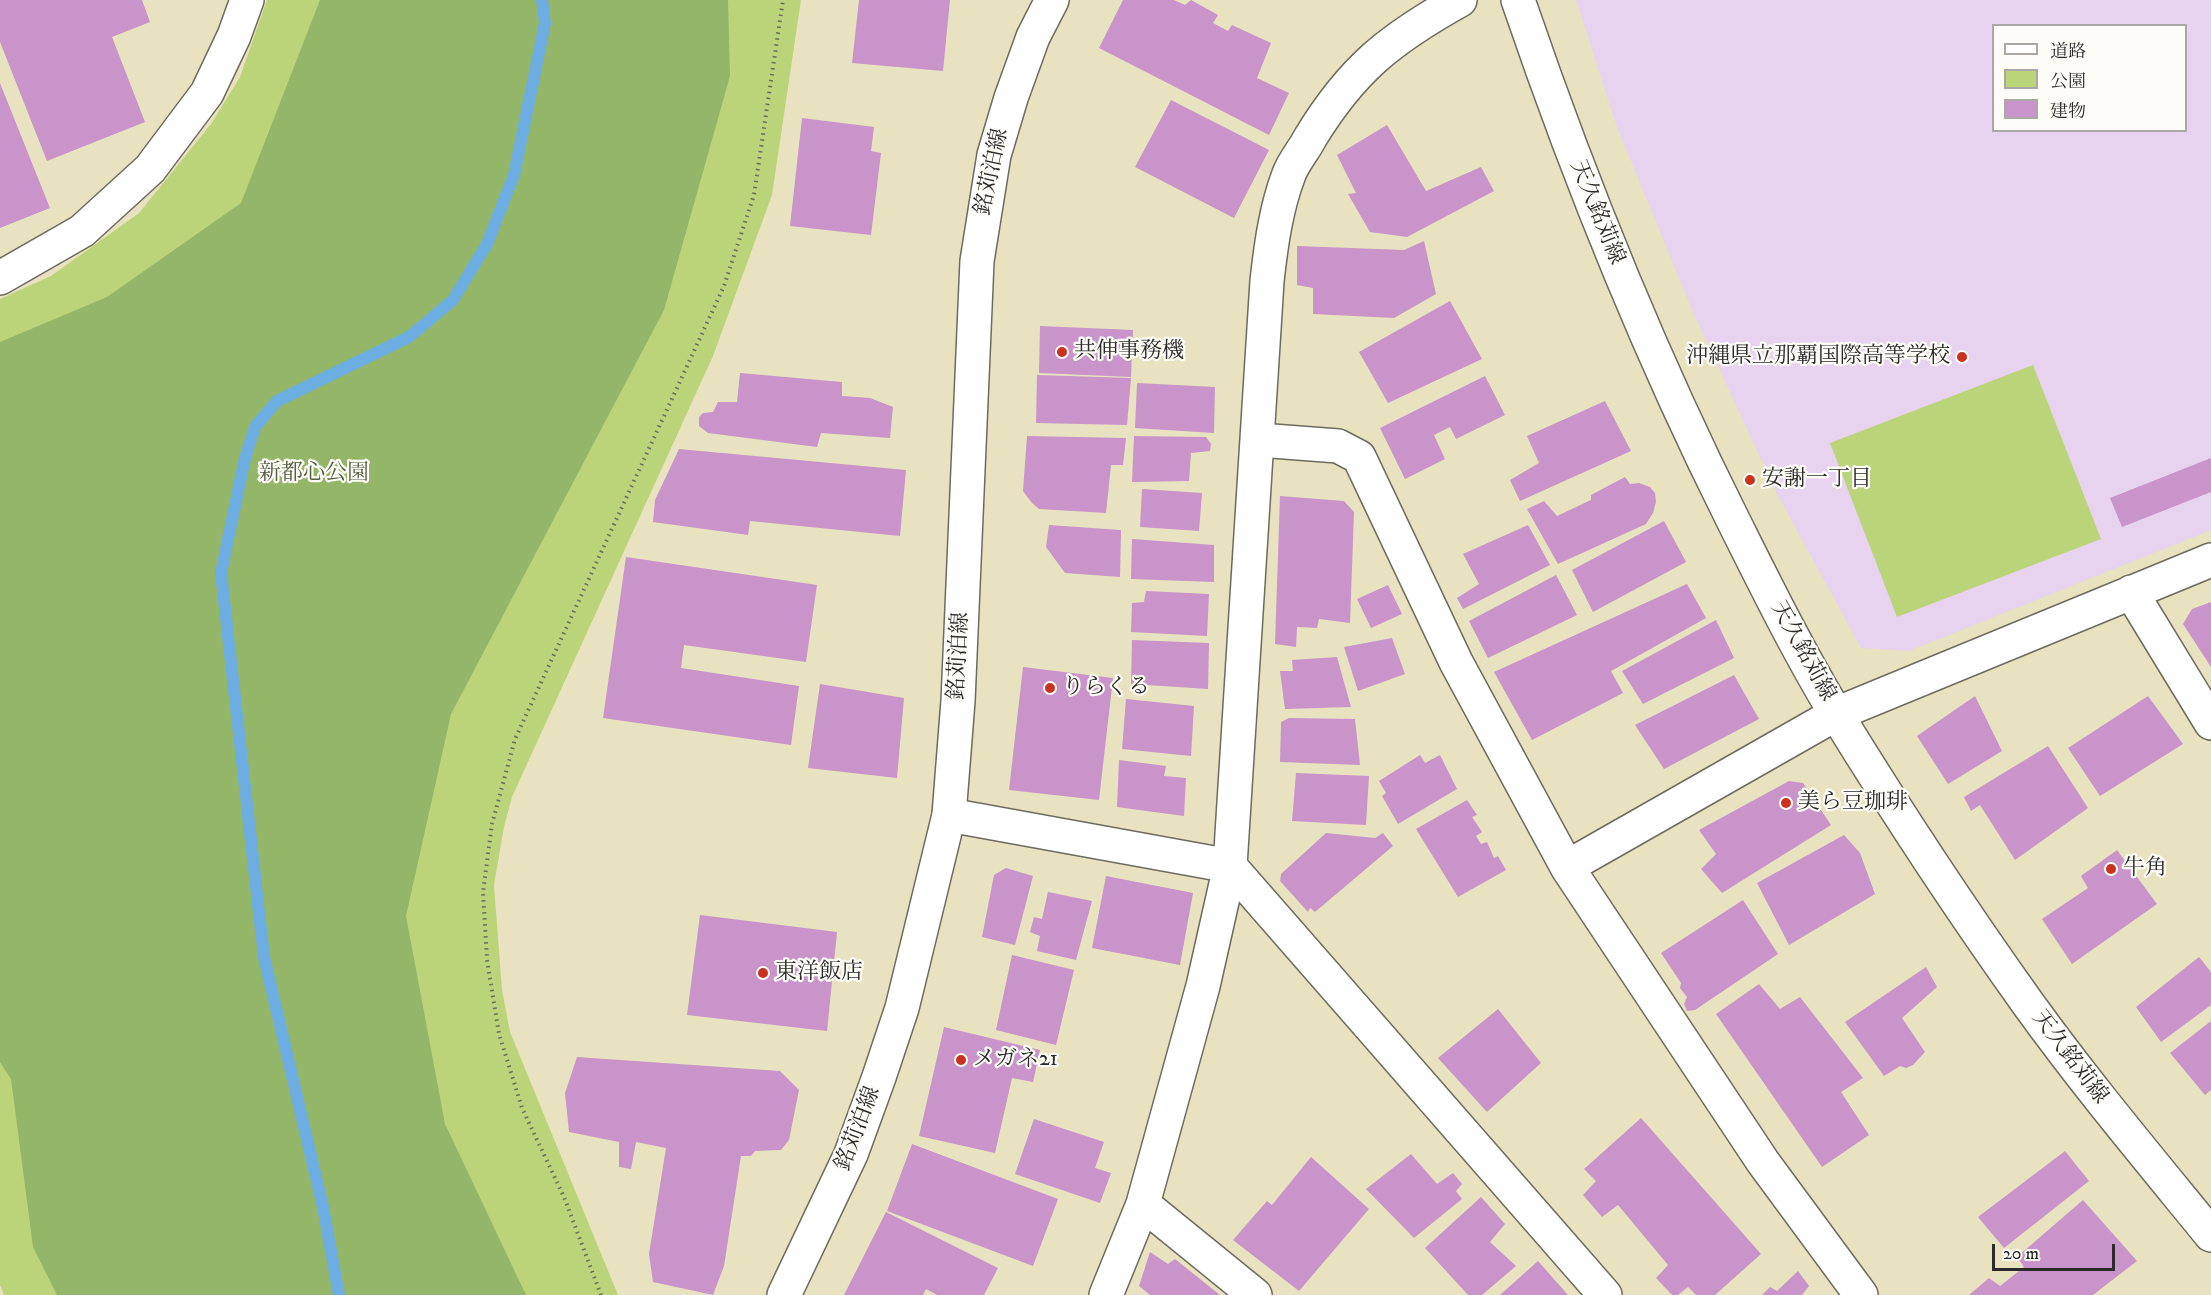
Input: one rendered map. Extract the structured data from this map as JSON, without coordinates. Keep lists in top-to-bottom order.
{
  "streets": {
    "street": ["銘苅泊線", "天久銘苅線"]
  },
  "parks": ["新都心公園"],
  "places": [
    "共伸事務機",
    "沖縄県立那覇国際高等学校",
    "安謝一丁目",
    "りらくる",
    "美ら豆珈琲",
    "牛角",
    "東洋飯店",
    "メガネ21"
  ],
  "legend": ["道路", "公園", "建物"],
  "scale_bar": "20 m"
}
